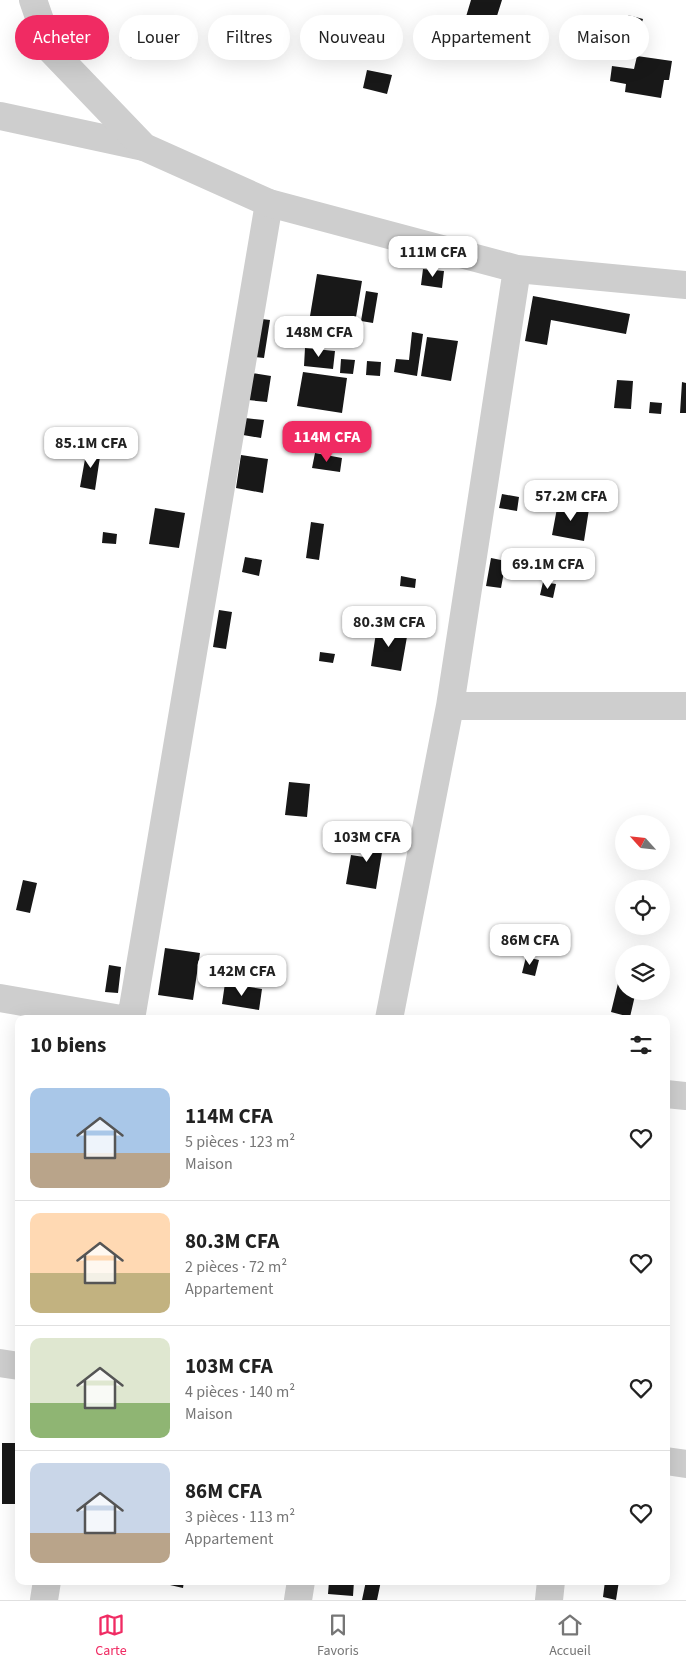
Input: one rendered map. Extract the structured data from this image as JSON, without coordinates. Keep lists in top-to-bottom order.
{
  "north": "top left",
  "page": {
    "chip": [
      "Acheter",
      "Louer",
      "Filtres",
      "Nouveau",
      "Appartement",
      "Maison"
    ],
    "price": [
      "111M CFA",
      "148M CFA",
      "114M CFA",
      "85.1M CFA",
      "57.2M CFA",
      "69.1M CFA",
      "80.3M CFA",
      "103M CFA",
      "86M CFA",
      "142M CFA"
    ],
    "heading": "10 biens",
    "list": [
      {
        "name": "114M CFA",
        "note": "5 pièces · 123 m² · Maison"
      },
      {
        "name": "80.3M CFA",
        "note": "2 pièces · 72 m² · Appartement"
      },
      {
        "name": "103M CFA",
        "note": "4 pièces · 140 m² · Maison"
      },
      {
        "name": "86M CFA",
        "note": "3 pièces · 113 m² · Appartement"
      }
    ],
    "tabs": ["Carte", "Favoris", "Accueil"]
  }
}
